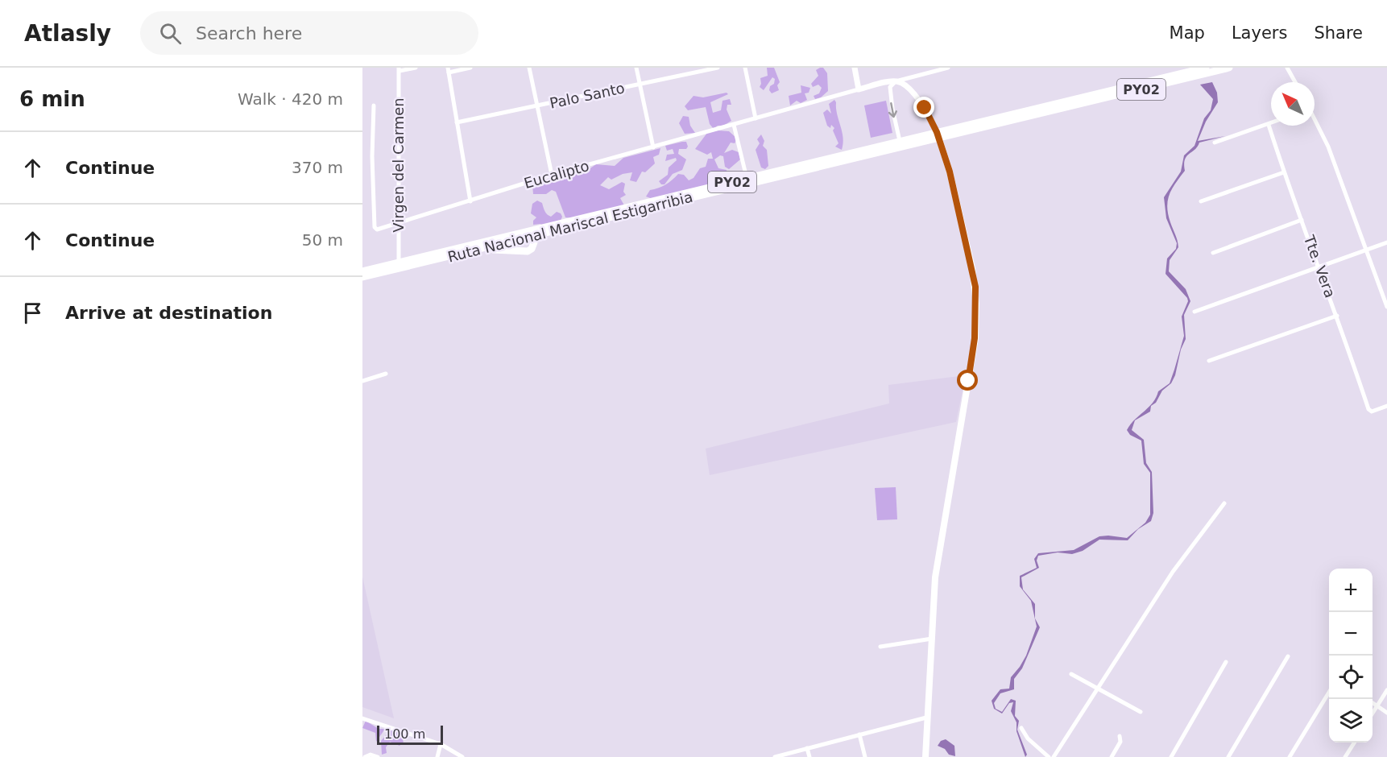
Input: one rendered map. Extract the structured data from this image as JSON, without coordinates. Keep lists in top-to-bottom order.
{
  "streets": {
    "highway": ["PY02", "Ruta Nacional Mariscal Estigarribia"],
    "street": [
      "Palo Santo",
      "Virgen del Carmen",
      "Eucalipto",
      "Tte. Vera"
    ]
  },
  "crossings": [
    ["Virgen del Carmen", "Eucalipto"],
    ["Virgen del Carmen", "Ruta Nacional Mariscal Estigarribia"]
  ],
  "scale_bar": "100 m",
  "north": "top left",
  "page": {
    "header": "Atlasly",
    "search": "Search here",
    "nav": ["Map", "Layers", "Share"],
    "heading": ["6 min", "Walk · 420 m"],
    "list": [
      ["Continue", "370 m"],
      ["Continue", "50 m"],
      "Arrive at destination"
    ],
    "map_buttons": ["+", "−"],
    "scale": "100 m"
  }
}
